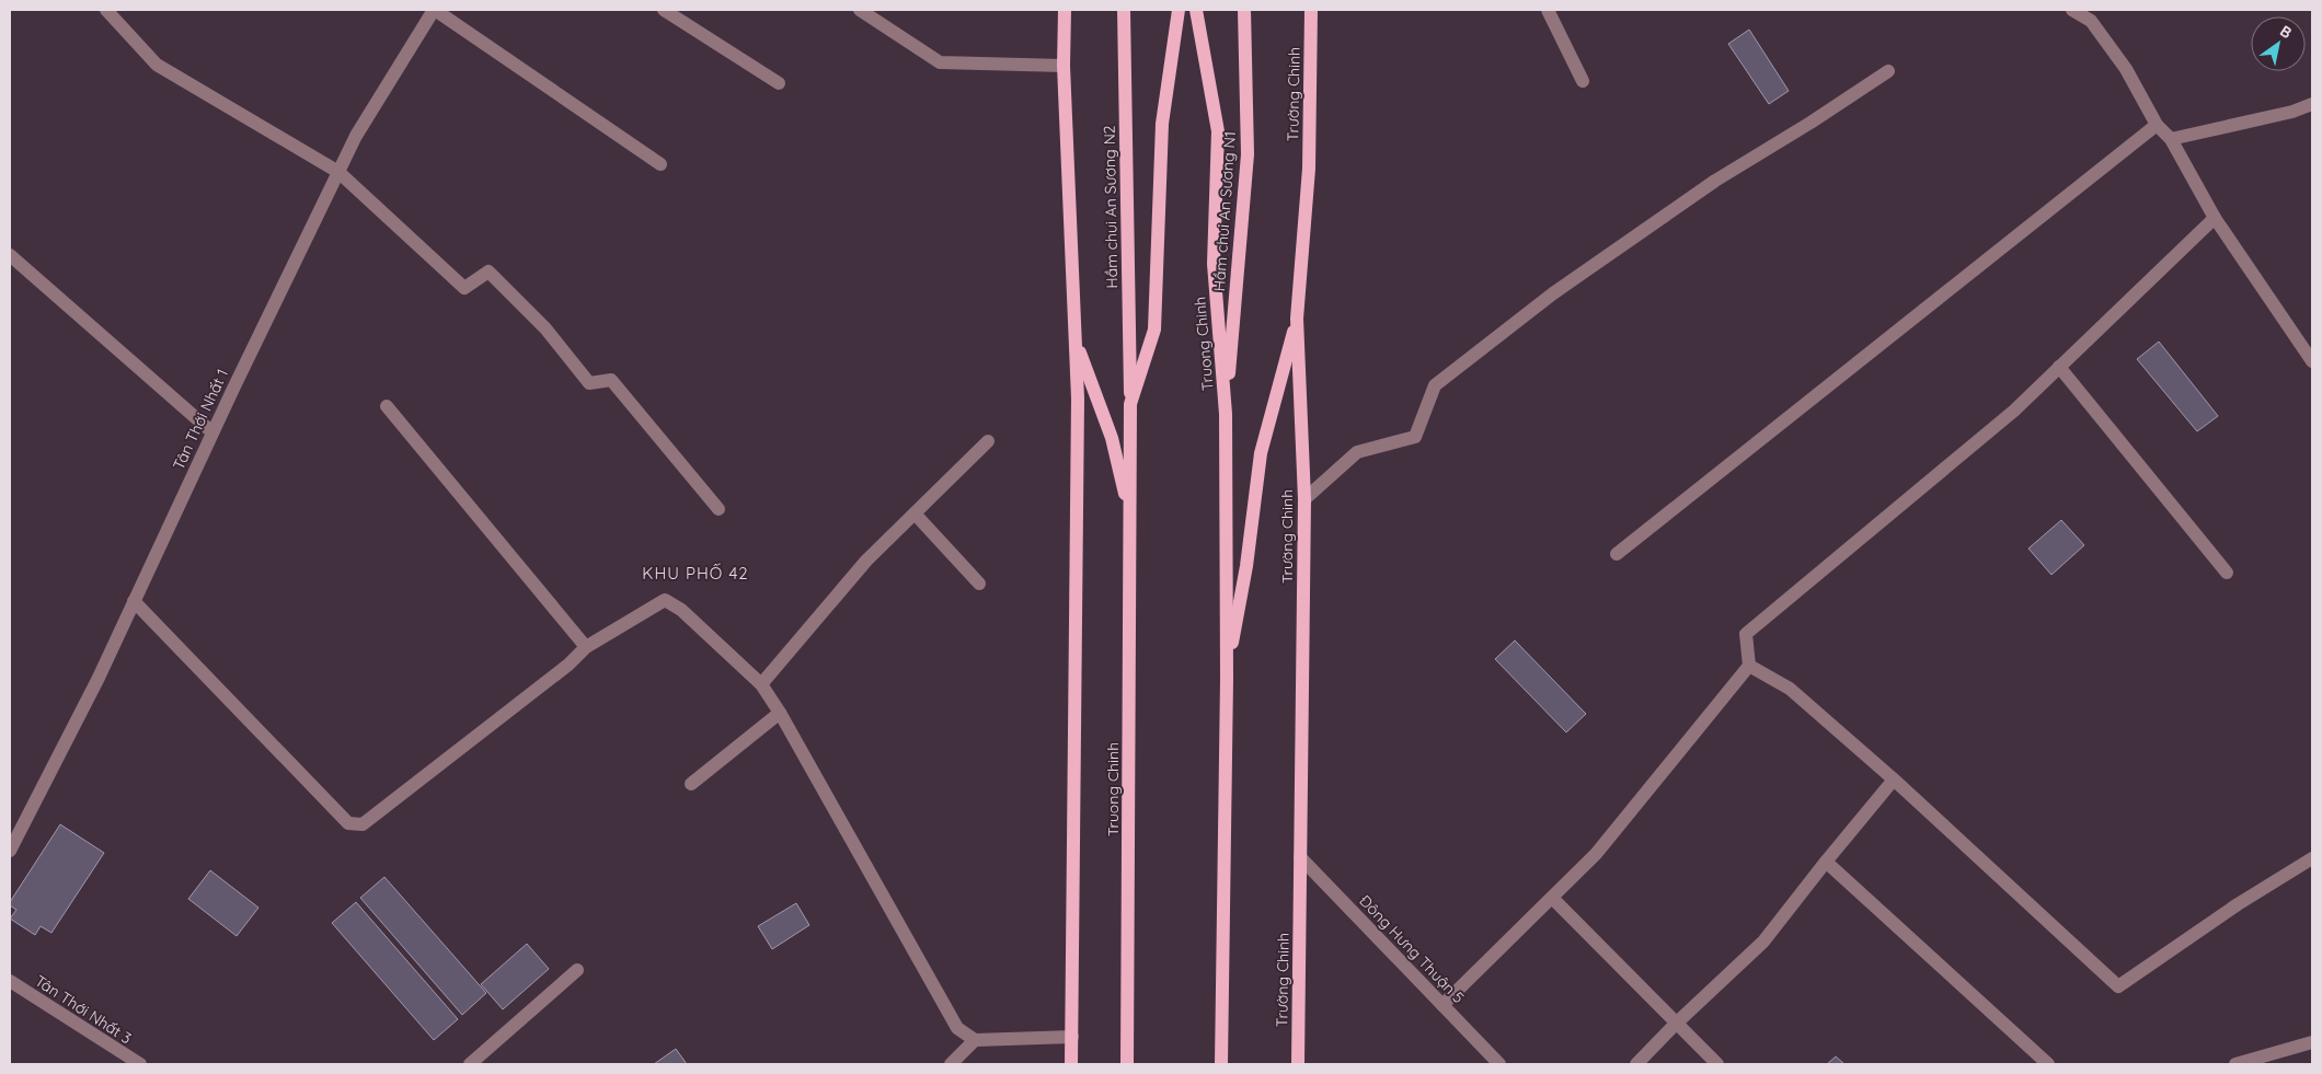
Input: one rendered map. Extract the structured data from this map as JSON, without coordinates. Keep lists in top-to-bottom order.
{
  "streets": {
    "main road": [
      "Trường Chinh",
      "Hầm chui An Sương N2",
      "Hầm chui An Sương N1",
      "Truong Chinh"
    ],
    "street": ["Tân Thới Nhất 1", "Đông Hưng Thuận 5", "Tân Thới Nhất 3"]
  },
  "crossings": [
    ["Trường Chinh", "Truong Chinh"],
    ["Trường Chinh", "Đông Hưng Thuận 5"],
    ["Hầm chui An Sương N2", "Truong Chinh"],
    ["Hầm chui An Sương N1", "Truong Chinh"]
  ],
  "districts": ["KHU PHỐ 42"],
  "north": "top right"
}
